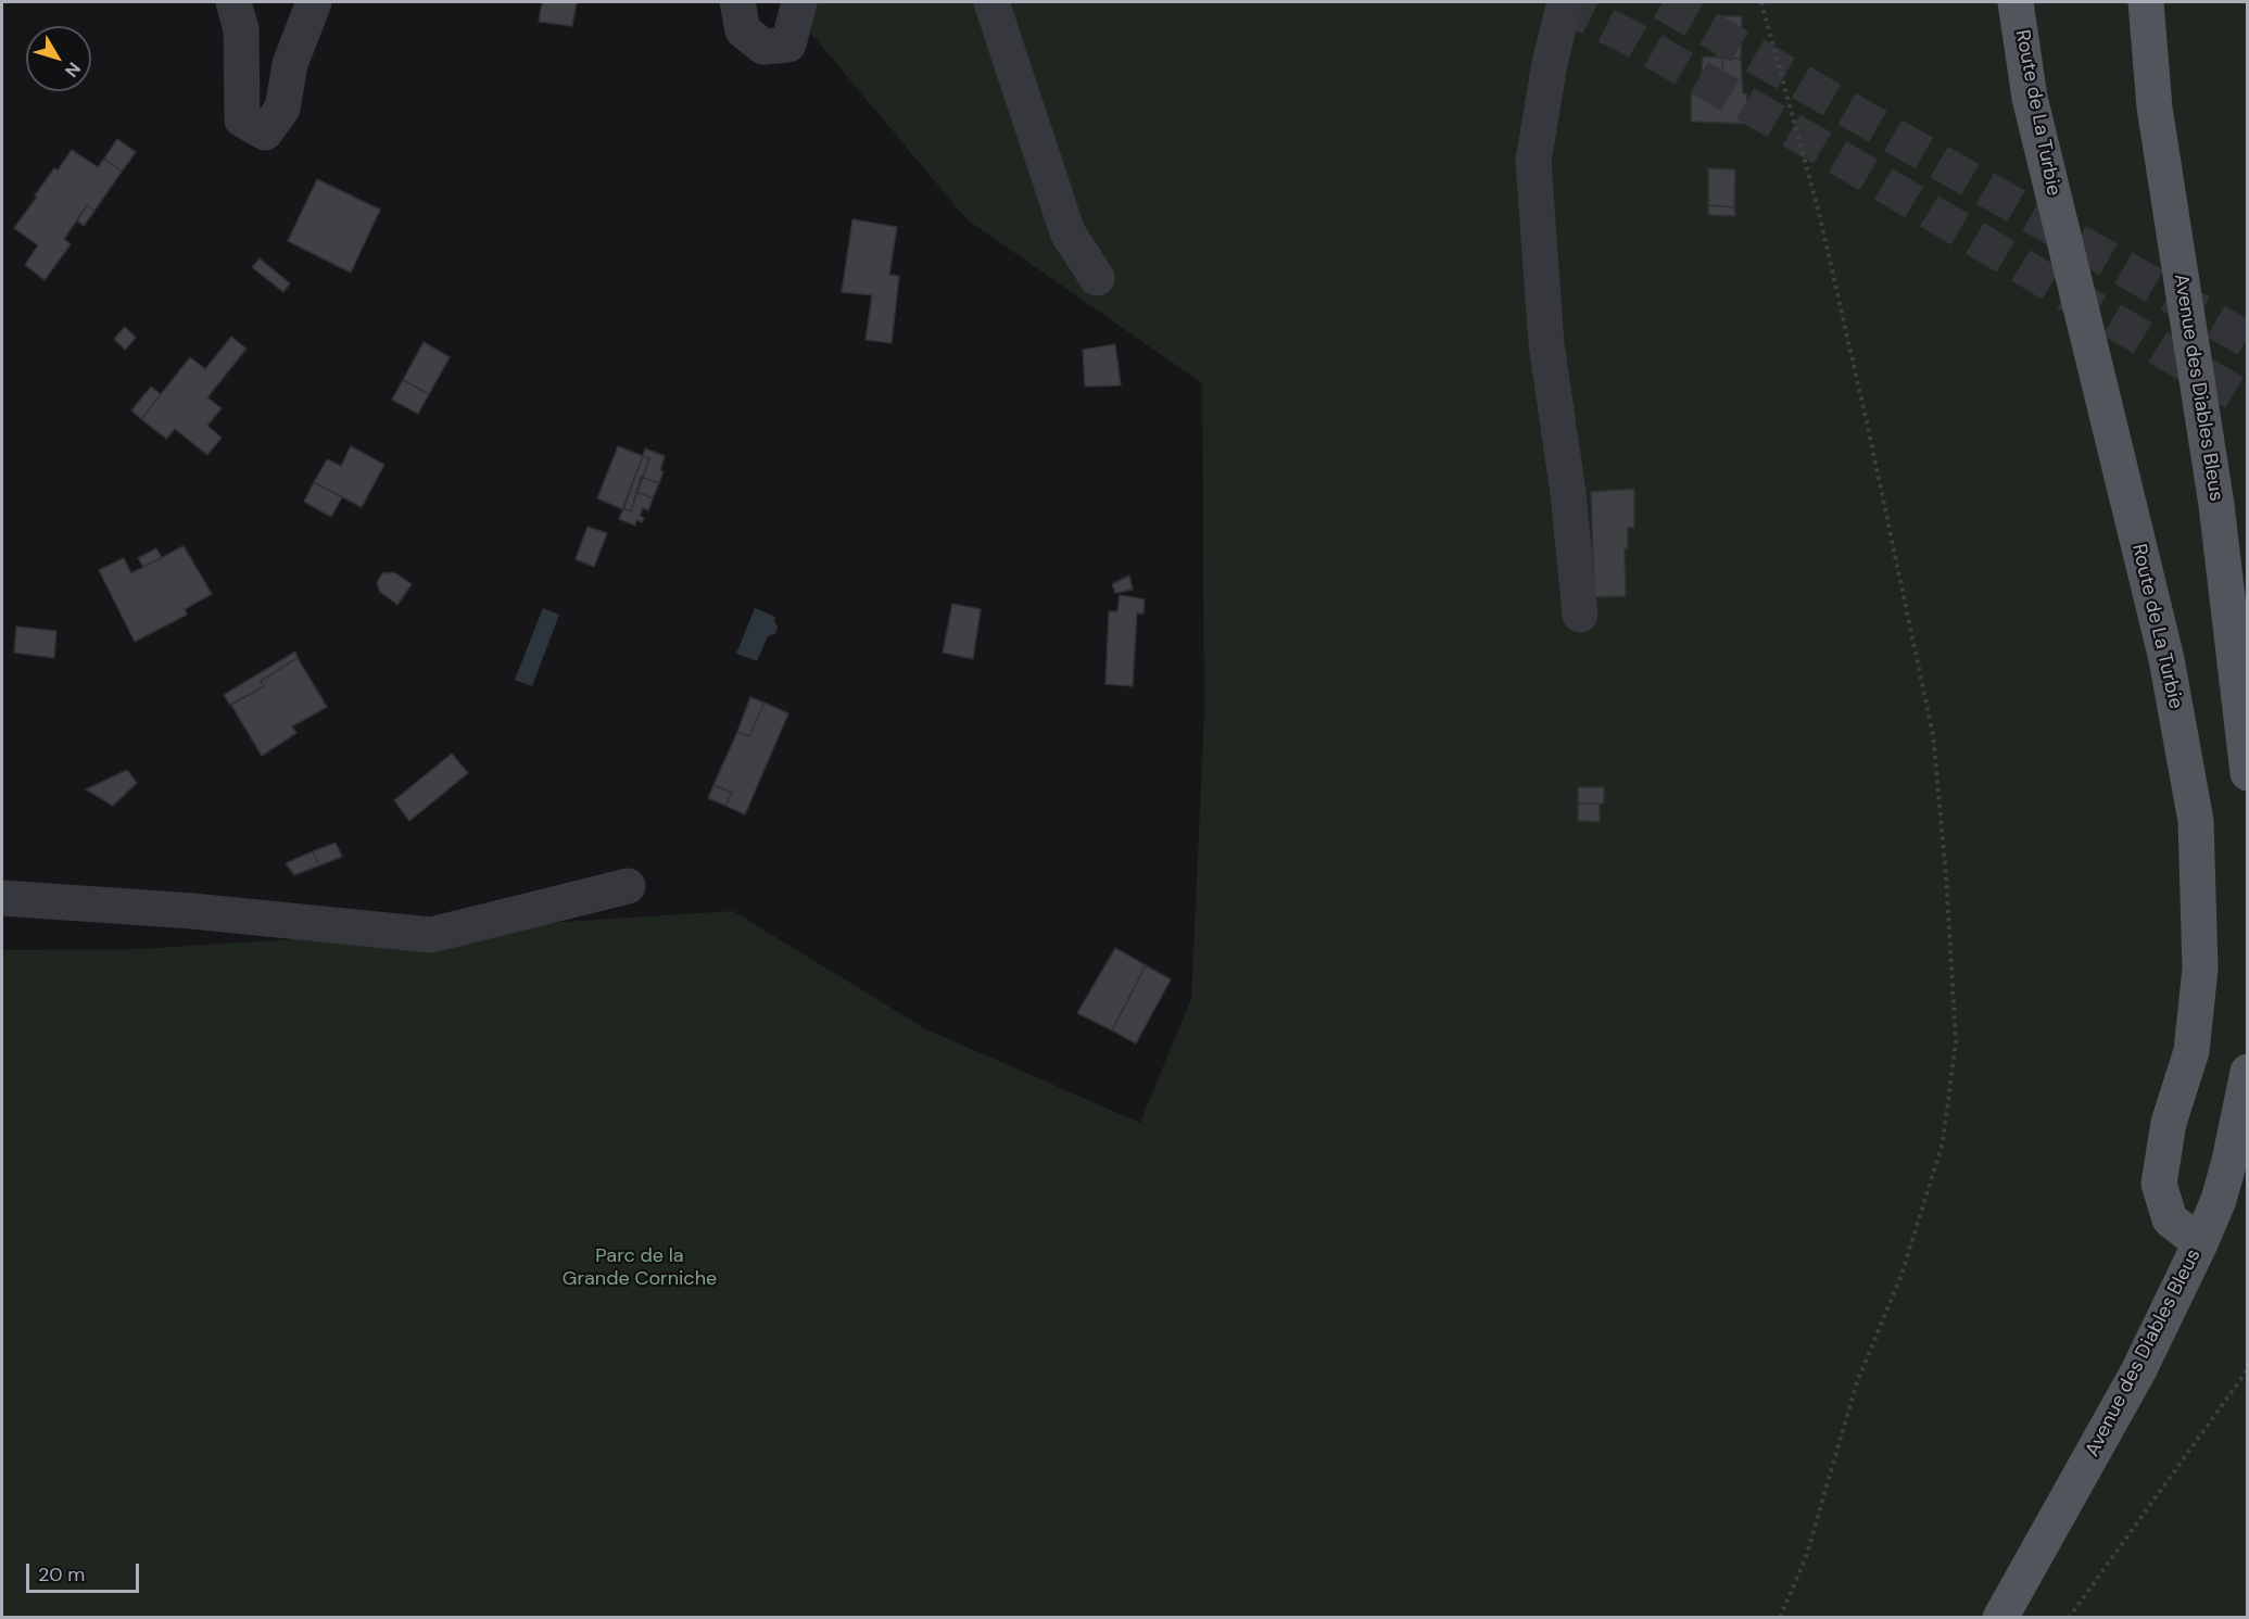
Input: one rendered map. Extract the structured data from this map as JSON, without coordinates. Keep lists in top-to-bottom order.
{
  "streets": {
    "main road": ["Route de La Turbie", "Avenue des Diables Bleus"]
  },
  "crossings": [
    ["Route de La Turbie", "Avenue des Diables Bleus"]
  ],
  "parks": ["Parc de la Grande Corniche"],
  "scale_bar": "20 m",
  "north": "bottom right"
}
